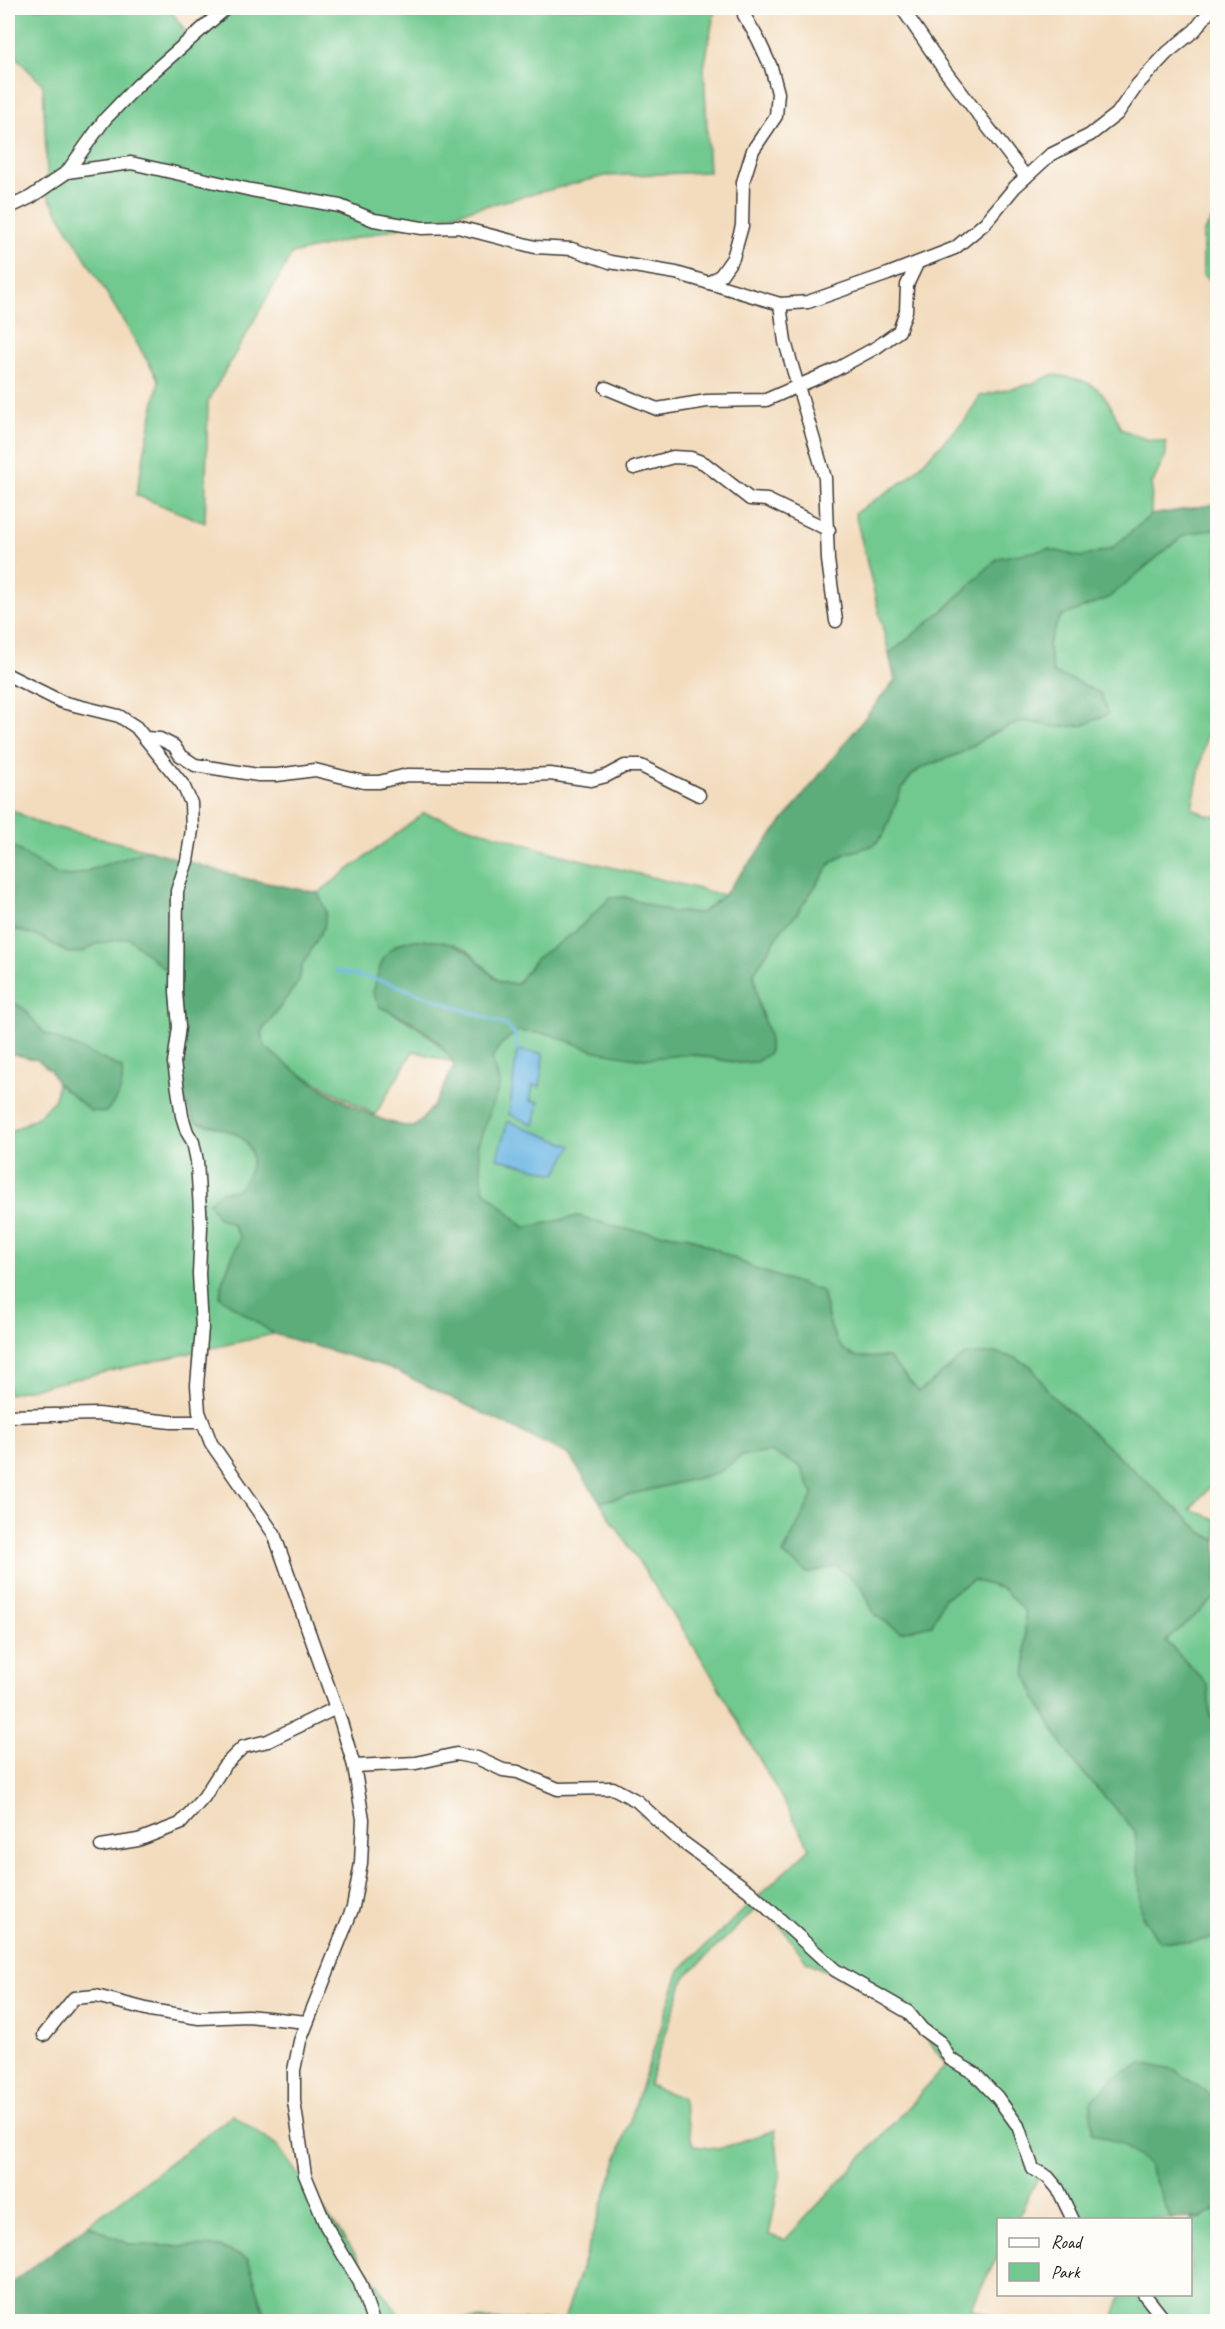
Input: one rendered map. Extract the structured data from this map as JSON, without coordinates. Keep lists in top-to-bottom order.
{
  "legend": ["Road", "Park"]
}
